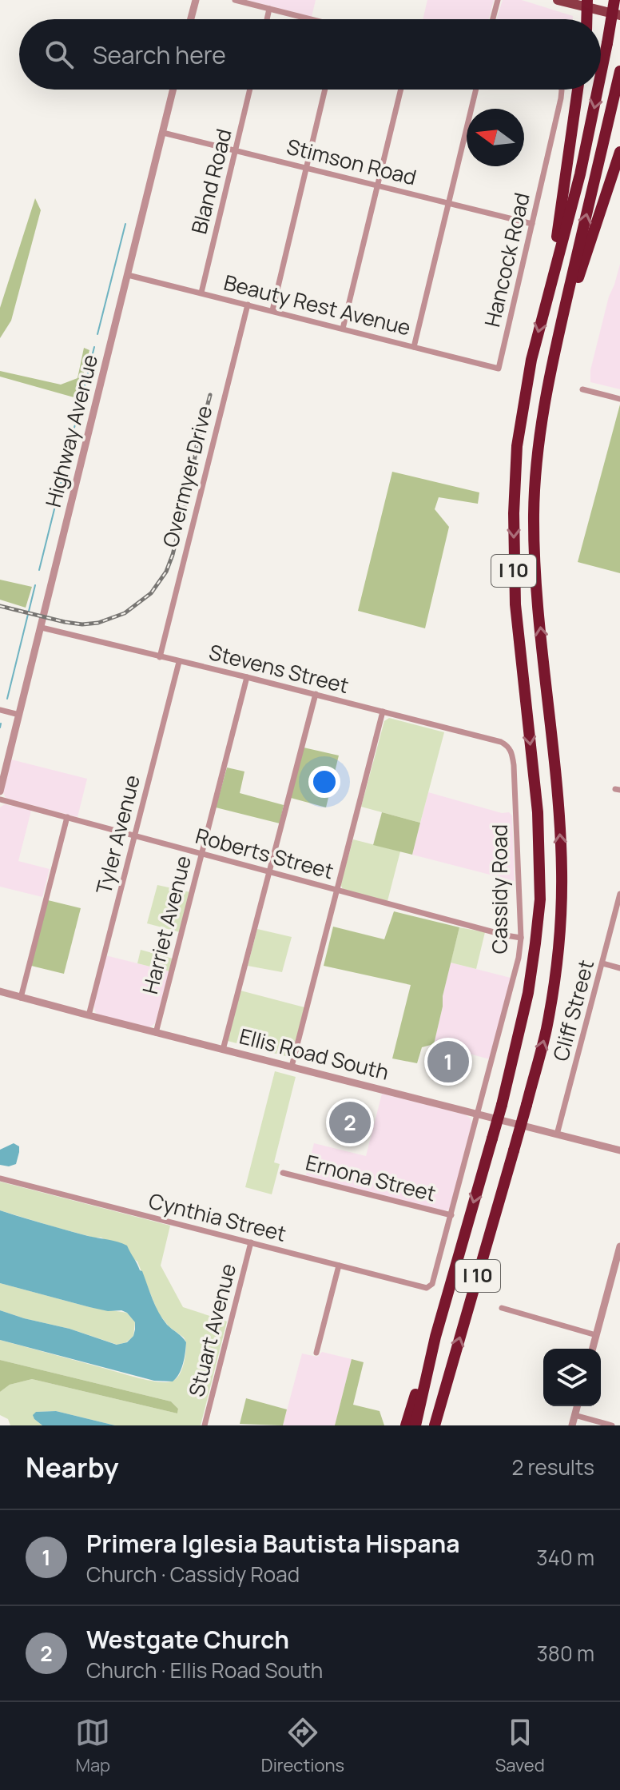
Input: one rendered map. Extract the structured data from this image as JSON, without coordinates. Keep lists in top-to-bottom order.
{
  "streets": {
    "highway": ["I 10"],
    "street": [
      "Stimson Road",
      "Bland Road",
      "Hancock Road",
      "Beauty Rest Avenue",
      "Highway Avenue",
      "Overmyer Drive",
      "Stevens Street",
      "Tyler Avenue",
      "Roberts Street",
      "Cassidy Road",
      "Harriet Avenue",
      "Cliff Street",
      "Ellis Road South",
      "Ernona Street",
      "Cynthia Street",
      "Stuart Avenue"
    ]
  },
  "crossings": [
    ["Stimson Road", "Bland Road"],
    ["Stimson Road", "Hancock Road"],
    ["Stimson Road", "Highway Avenue"],
    ["Bland Road", "Beauty Rest Avenue"],
    ["Hancock Road", "Beauty Rest Avenue"],
    ["Beauty Rest Avenue", "Highway Avenue"],
    ["Beauty Rest Avenue", "Overmyer Drive"],
    ["Highway Avenue", "Stevens Street"],
    ["Overmyer Drive", "Stevens Street"],
    ["Stevens Street", "Tyler Avenue"],
    ["Stevens Street", "Cassidy Road"],
    ["Stevens Street", "Harriet Avenue"],
    ["Tyler Avenue", "Roberts Street"],
    ["Tyler Avenue", "Ellis Road South"],
    ["Roberts Street", "Cassidy Road"],
    ["Roberts Street", "Harriet Avenue"],
    ["Cassidy Road", "Ellis Road South"],
    ["Cassidy Road", "Ernona Street"],
    ["Cassidy Road", "Cynthia Street"],
    ["Harriet Avenue", "Ellis Road South"],
    ["Cliff Street", "Ellis Road South"],
    ["Cynthia Street", "Stuart Avenue"]
  ],
  "north": "left",
  "page": {
    "search": "Search here",
    "pins": ["1", "2"],
    "heading": ["Nearby", "2 results"],
    "list": [
      {
        "mark": "1",
        "name": "Primera Iglesia Bautista Hispana",
        "note": "Church · Cassidy Road",
        "value": "340 m"
      },
      {
        "mark": "2",
        "name": "Westgate Church",
        "note": "Church · Ellis Road South",
        "value": "380 m"
      }
    ],
    "nav": ["Map", "Directions", "Saved"]
  }
}
